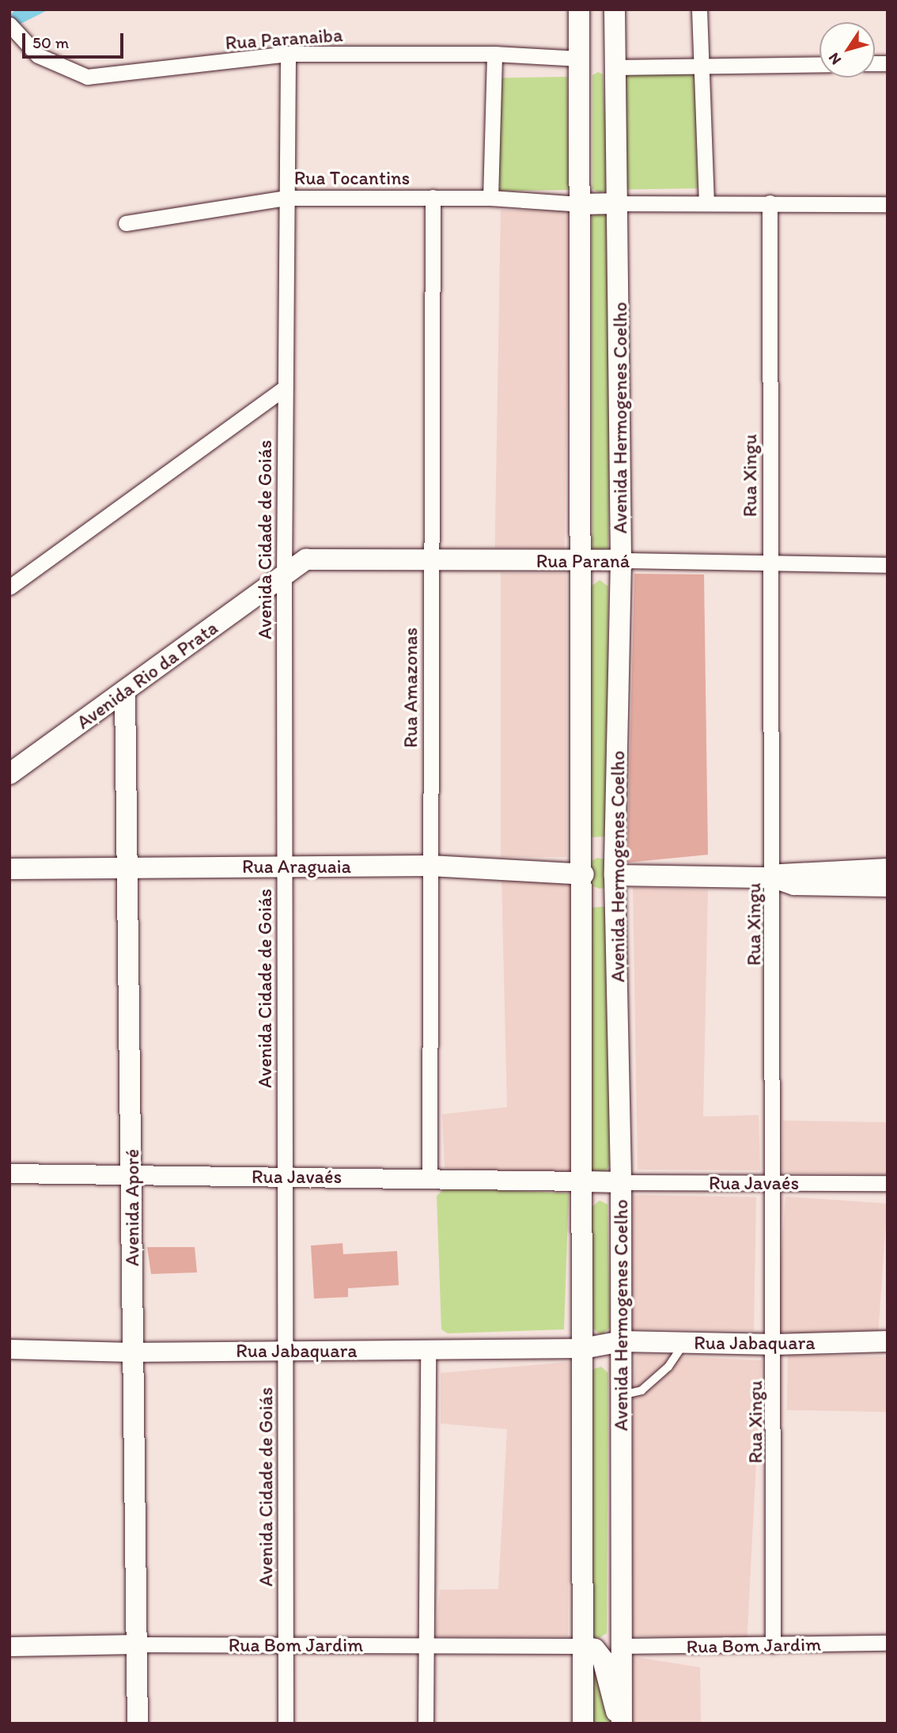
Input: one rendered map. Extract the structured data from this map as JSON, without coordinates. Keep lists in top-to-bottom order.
{
  "streets": {
    "main road": [
      "Avenida Hermogenes Coelho",
      "Rua Paraná",
      "Avenida Rio da Prata",
      "Rua Araguaia",
      "Avenida Aporé",
      "Rua Jabaquara"
    ],
    "street": [
      "Rua Paranaiba",
      "Rua Tocantins",
      "Rua Xingu",
      "Avenida Cidade de Goiás",
      "Rua Amazonas",
      "Rua Javaés",
      "Rua Bom Jardim"
    ]
  },
  "crossings": [
    ["Rua Paranaiba", "Avenida Hermogenes Coelho"],
    ["Rua Paranaiba", "Avenida Cidade de Goiás"],
    ["Rua Tocantins", "Avenida Hermogenes Coelho"],
    ["Rua Tocantins", "Avenida Cidade de Goiás"],
    ["Rua Tocantins", "Rua Amazonas"],
    ["Avenida Hermogenes Coelho", "Rua Paraná"],
    ["Avenida Hermogenes Coelho", "Rua Araguaia"],
    ["Avenida Hermogenes Coelho", "Rua Javaés"],
    ["Avenida Hermogenes Coelho", "Rua Jabaquara"],
    ["Avenida Hermogenes Coelho", "Rua Bom Jardim"],
    ["Rua Xingu", "Rua Paraná"],
    ["Rua Xingu", "Rua Javaés"],
    ["Rua Xingu", "Rua Jabaquara"],
    ["Rua Xingu", "Rua Bom Jardim"],
    ["Avenida Cidade de Goiás", "Rua Paraná"],
    ["Avenida Cidade de Goiás", "Avenida Rio da Prata"],
    ["Avenida Cidade de Goiás", "Rua Araguaia"],
    ["Avenida Cidade de Goiás", "Rua Javaés"],
    ["Avenida Cidade de Goiás", "Rua Jabaquara"],
    ["Avenida Cidade de Goiás", "Rua Bom Jardim"],
    ["Rua Paraná", "Avenida Rio da Prata"],
    ["Rua Paraná", "Rua Amazonas"],
    ["Avenida Rio da Prata", "Avenida Aporé"],
    ["Rua Amazonas", "Rua Araguaia"],
    ["Rua Amazonas", "Rua Javaés"],
    ["Rua Araguaia", "Avenida Aporé"],
    ["Rua Javaés", "Avenida Aporé"],
    ["Avenida Aporé", "Rua Jabaquara"],
    ["Avenida Aporé", "Rua Bom Jardim"]
  ],
  "scale_bar": "50 m",
  "north": "bottom left"
}
